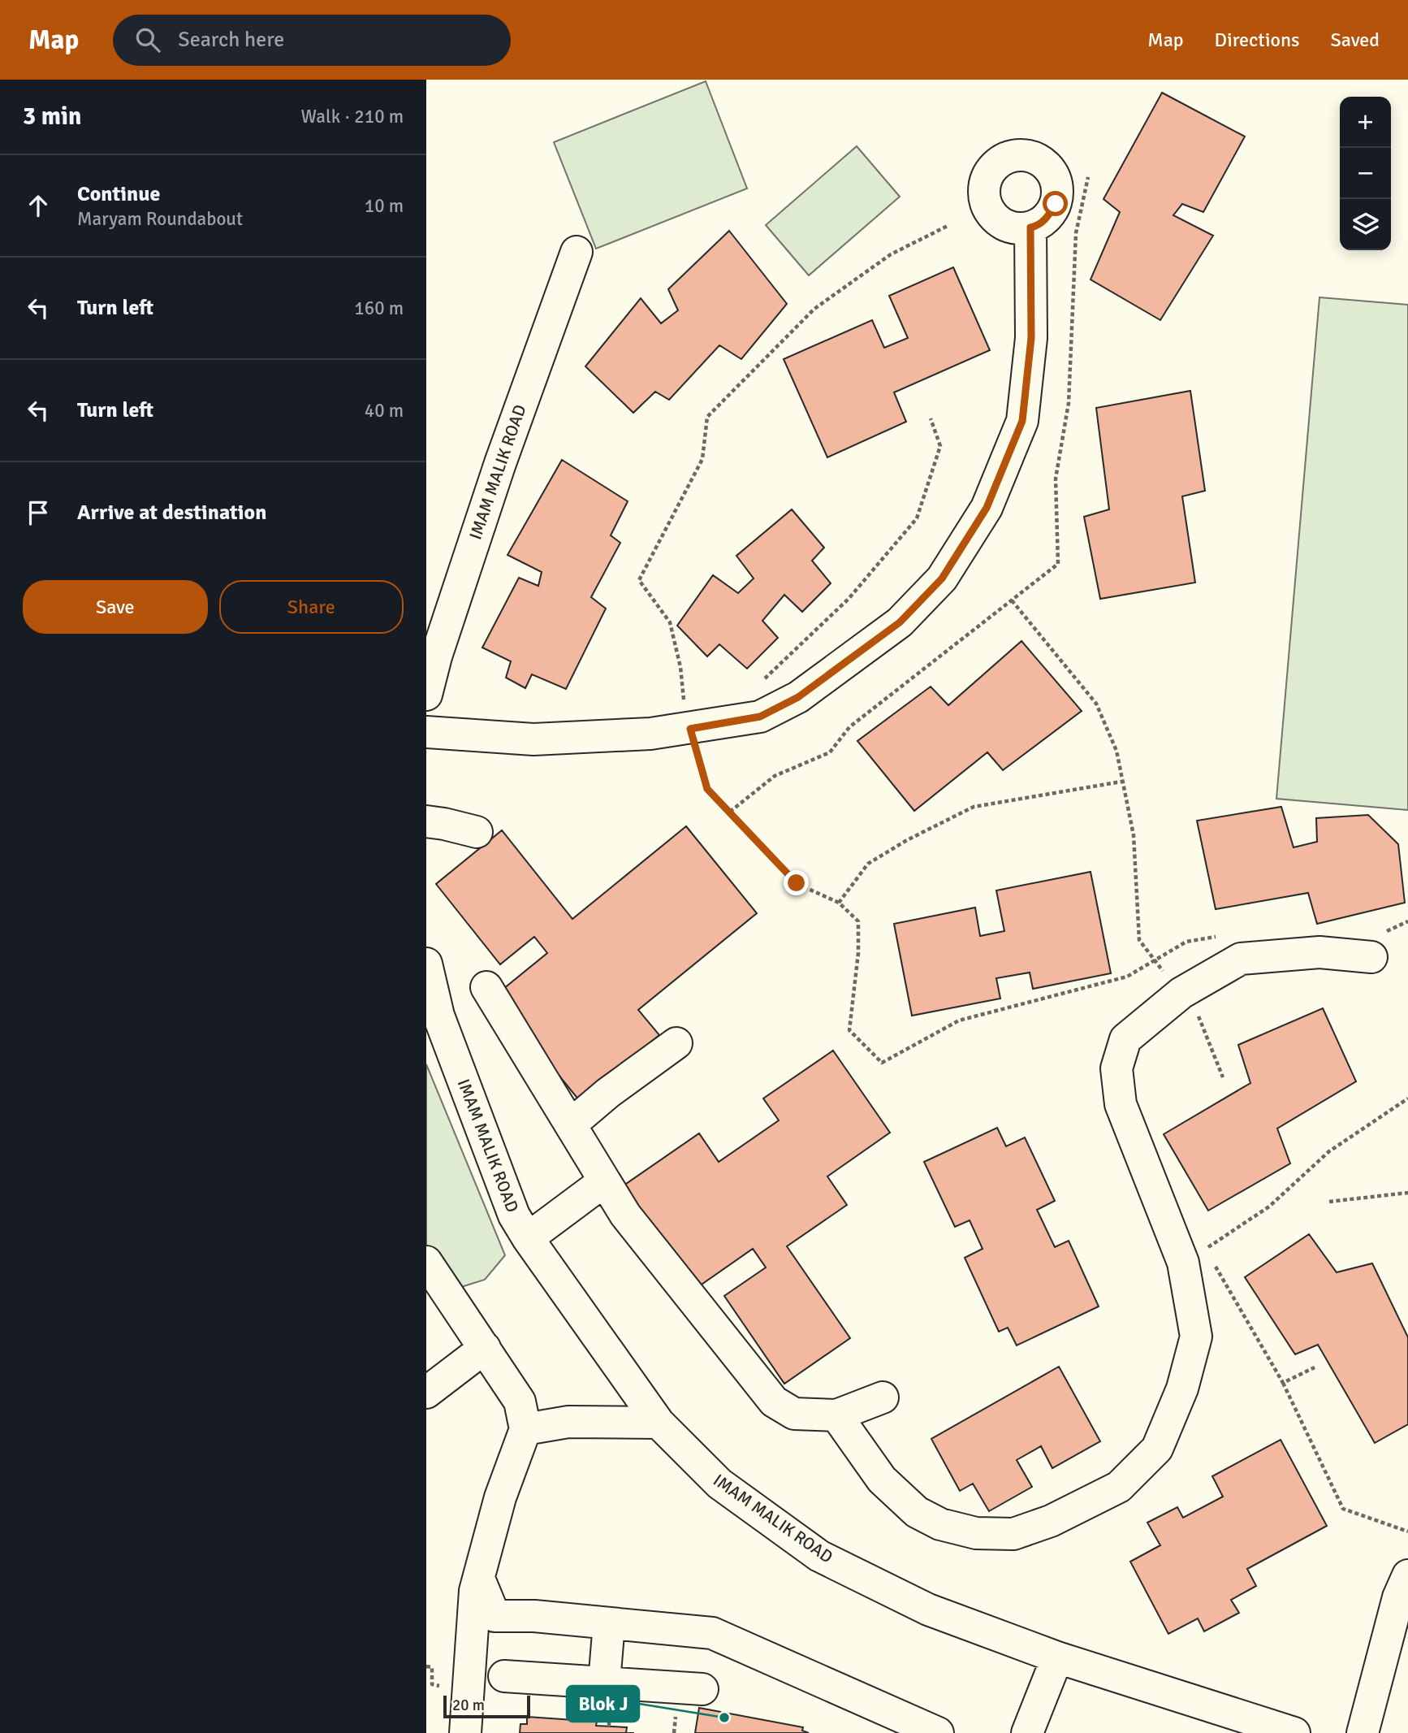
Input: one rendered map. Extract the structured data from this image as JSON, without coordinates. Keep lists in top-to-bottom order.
{
  "streets": {
    "lane": ["IMAM MALIK ROAD"]
  },
  "places": ["Blok J"],
  "scale_bar": "20 m",
  "page": {
    "header": "Map",
    "search": "Search here",
    "nav": ["Map", "Directions", "Saved"],
    "heading": ["3 min", "Walk · 210 m"],
    "map_buttons": ["+", "−"],
    "list": [
      ["Continue", "Maryam Roundabout", "10 m"],
      ["Turn left", "160 m"],
      ["Turn left", "40 m"],
      "Arrive at destination"
    ],
    "buttons": ["Save", "Share"],
    "scale": "20 m"
  }
}
